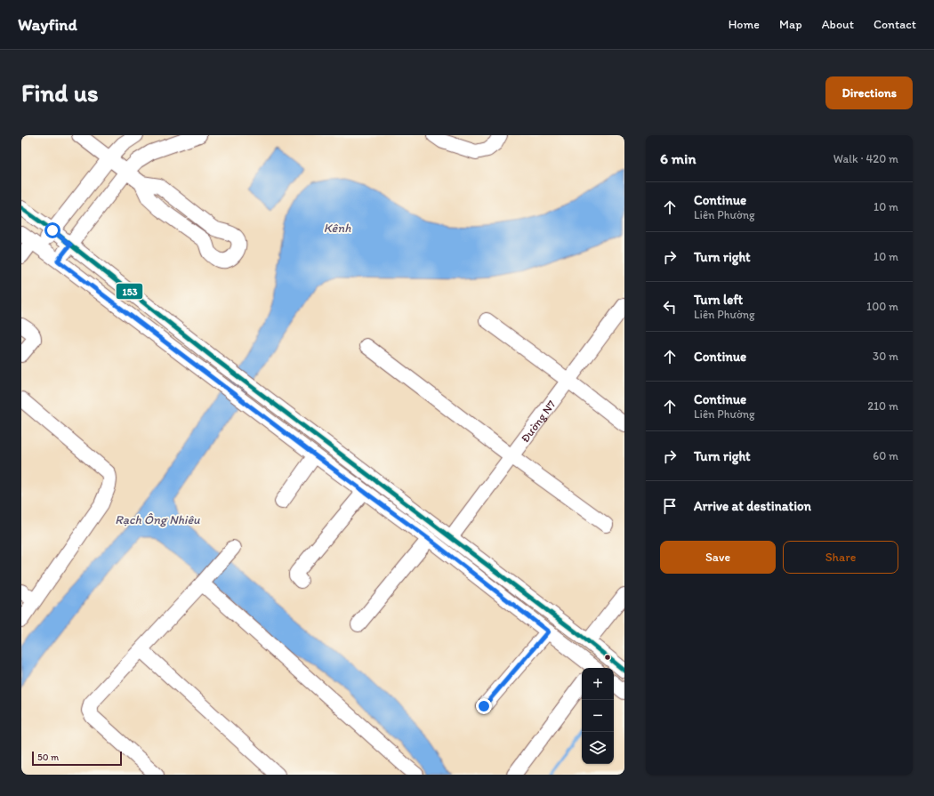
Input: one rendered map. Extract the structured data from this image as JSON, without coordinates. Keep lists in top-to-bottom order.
{
  "streets": {
    "street": ["Đường N7"]
  },
  "water": ["Kênh", "Rạch Ông Nhiêu"],
  "lines": ["transit line 153"],
  "scale_bar": "50 m",
  "page": {
    "header": "Wayfind",
    "nav": [
      "Home",
      "Map",
      "About",
      "Contact"
    ],
    "buttons": [
      "Directions",
      ["Save", "Share"]
    ],
    "title": "Find us",
    "heading": ["6 min", "Walk · 420 m"],
    "list": [
      ["Continue", "Liên Phường", "10 m"],
      ["Turn right", "10 m"],
      ["Turn left", "Liên Phường", "100 m"],
      ["Continue", "30 m"],
      ["Continue", "Liên Phường", "210 m"],
      ["Turn right", "60 m"],
      "Arrive at destination"
    ],
    "map_buttons": ["+", "−"],
    "scale": "50 m"
  }
}
